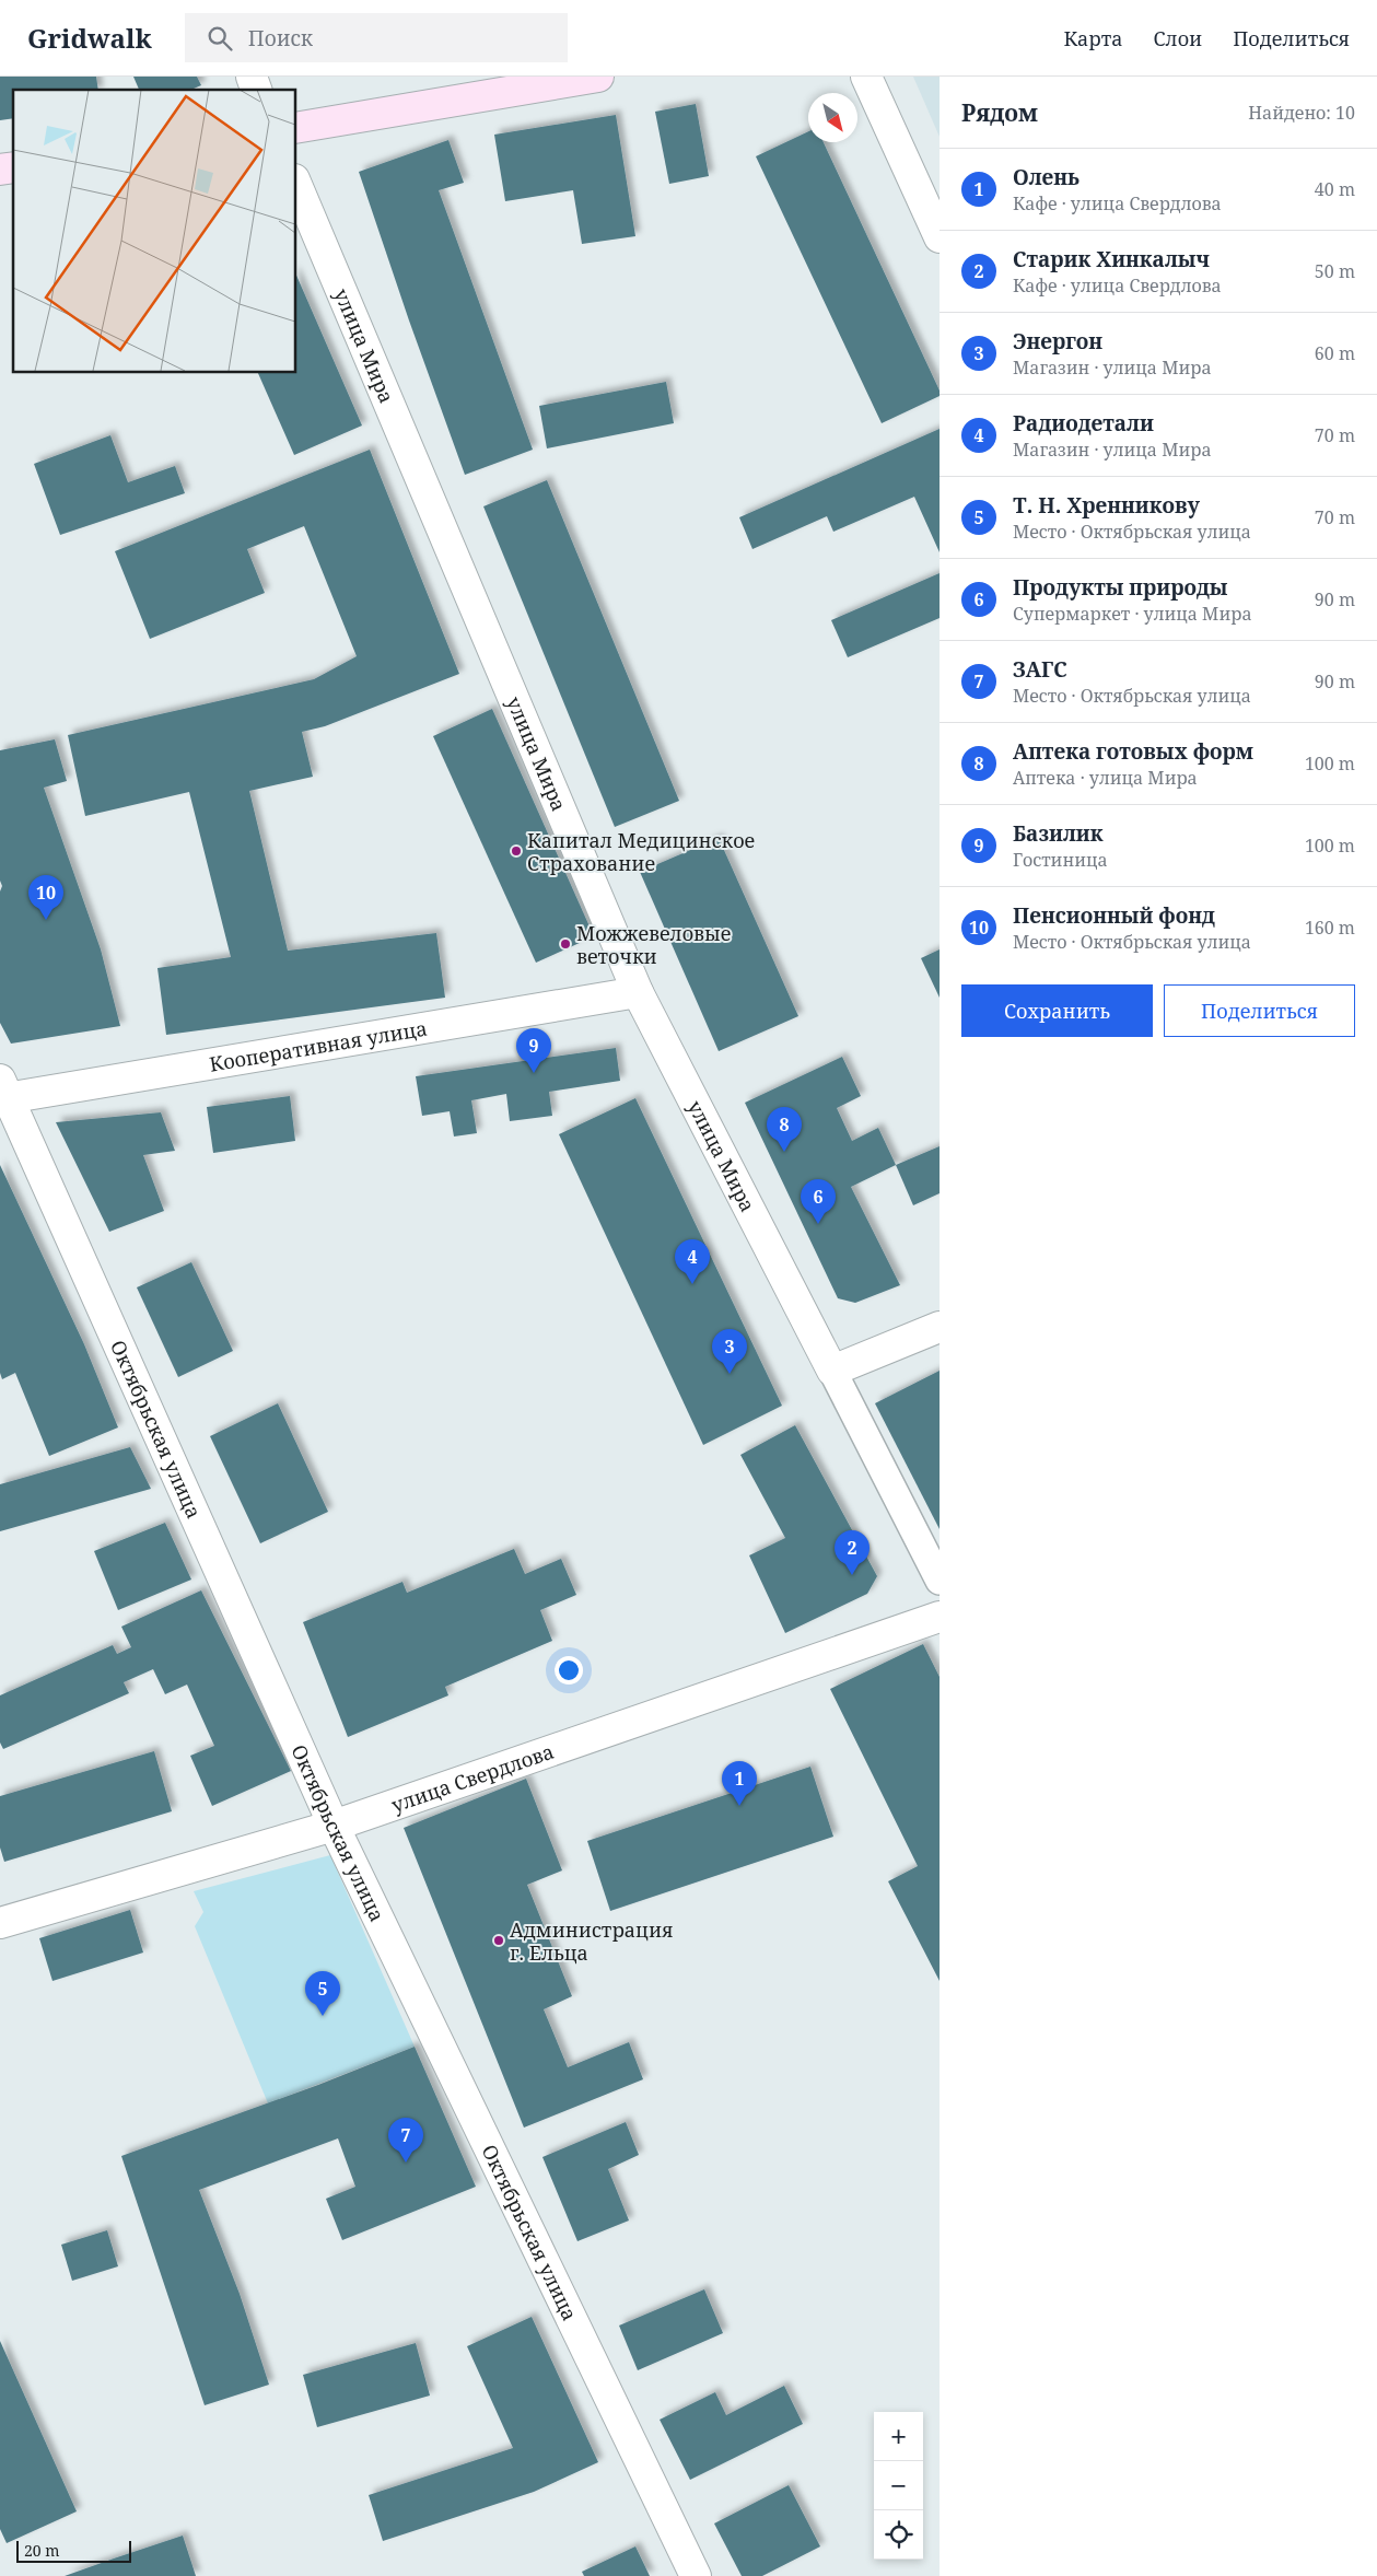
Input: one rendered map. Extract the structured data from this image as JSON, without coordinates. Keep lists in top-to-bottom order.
{
  "streets": {
    "street": [
      "улица Мира",
      "Кооперативная улица",
      "Октябрьская улица",
      "улица Свердлова"
    ]
  },
  "crossings": [
    ["улица Мира", "Кооперативная улица"],
    ["Кооперативная улица", "Октябрьская улица"],
    ["Октябрьская улица", "улица Свердлова"]
  ],
  "places": ["Капитал Медицинское Страхование", "Можжевеловые веточки", "Администрация г. Ельца"],
  "scale_bar": "20 m",
  "north": "bottom right",
  "page": {
    "header": "Gridwalk",
    "search": "Поиск",
    "nav": ["Карта", "Слои", "Поделиться"],
    "heading": ["Рядом", "Найдено: 10"],
    "list": [
      {
        "mark": "1",
        "name": "Олень",
        "note": "Кафе · улица Свердлова",
        "value": "40 m"
      },
      {
        "mark": "2",
        "name": "Старик Хинкалыч",
        "note": "Кафе · улица Свердлова",
        "value": "50 m"
      },
      {
        "mark": "3",
        "name": "Энергон",
        "note": "Магазин · улица Мира",
        "value": "60 m"
      },
      {
        "mark": "4",
        "name": "Радиодетали",
        "note": "Магазин · улица Мира",
        "value": "70 m"
      },
      {
        "mark": "5",
        "name": "Т. Н. Хренникову",
        "note": "Место · Октябрьская улица",
        "value": "70 m"
      },
      {
        "mark": "6",
        "name": "Продукты природы",
        "note": "Супермаркет · улица Мира",
        "value": "90 m"
      },
      {
        "mark": "7",
        "name": "ЗАГС",
        "note": "Место · Октябрьская улица",
        "value": "90 m"
      },
      {
        "mark": "8",
        "name": "Аптека готовых форм",
        "note": "Аптека · улица Мира",
        "value": "100 m"
      },
      {
        "mark": "9",
        "name": "Базилик",
        "note": "Гостиница",
        "value": "100 m"
      },
      {
        "mark": "10",
        "name": "Пенсионный фонд",
        "note": "Место · Октябрьская улица",
        "value": "160 m"
      }
    ],
    "pins": [
      "10",
      "9",
      "8",
      "6",
      "4",
      "3",
      "2",
      "1",
      "5",
      "7"
    ],
    "buttons": ["Сохранить", "Поделиться"],
    "map_buttons": ["+", "−"],
    "scale": "20 m"
  }
}
